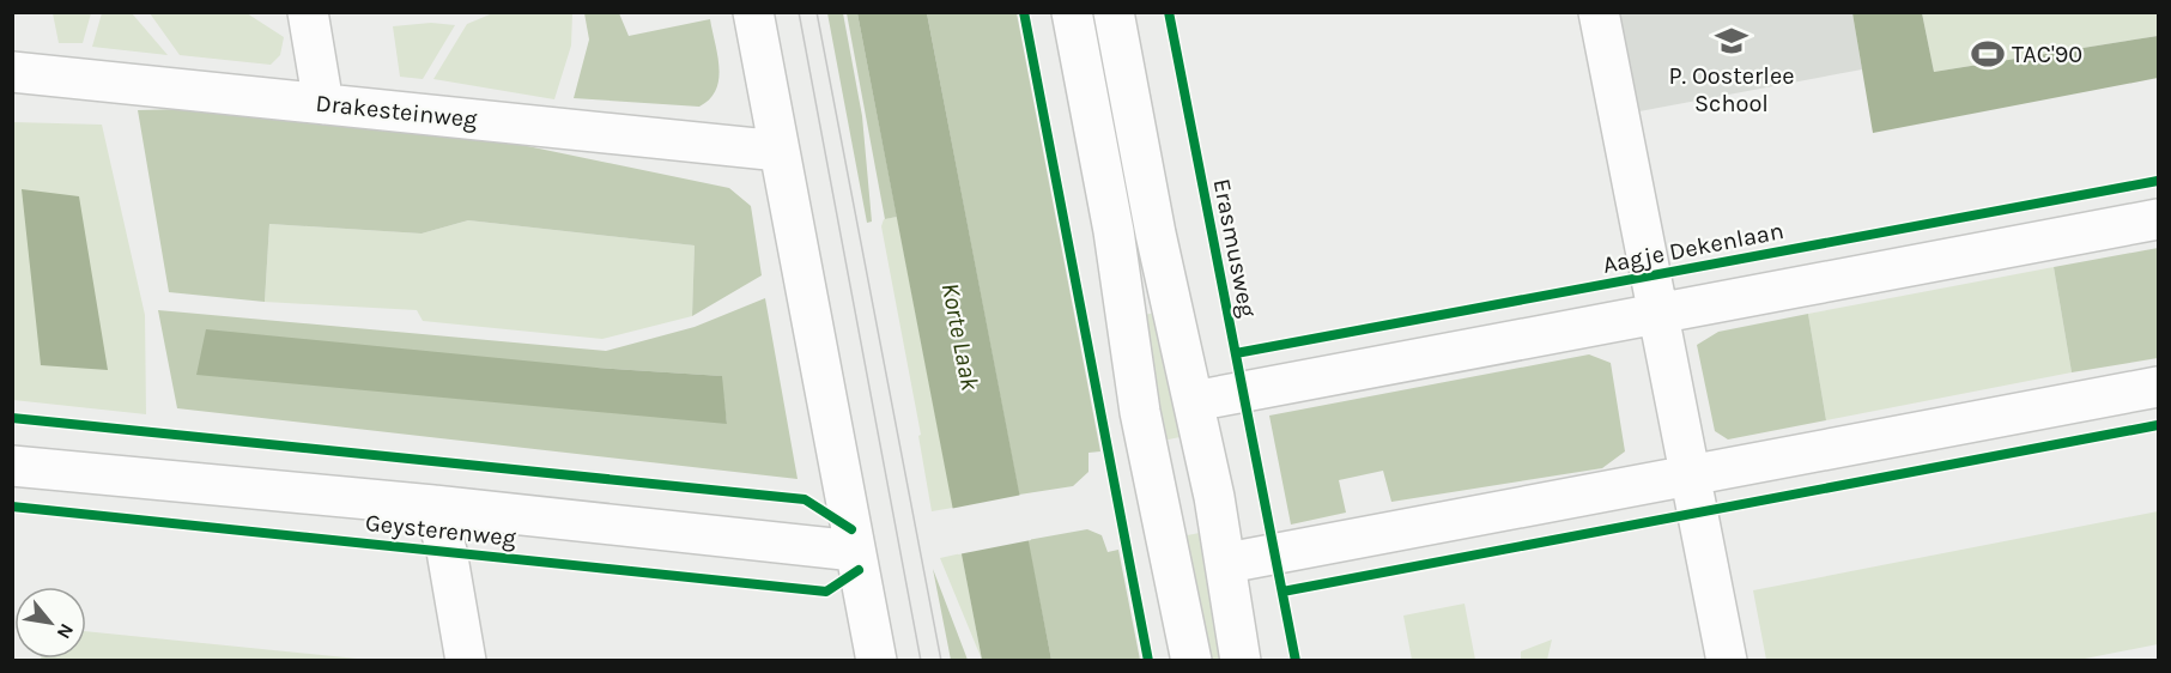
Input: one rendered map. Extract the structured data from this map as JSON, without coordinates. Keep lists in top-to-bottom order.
{
  "streets": {
    "street": ["Drakesteinweg", "Geysterenweg"],
    "cycle path": ["Erasmusweg", "Aagje Dekenlaan"]
  },
  "water": ["Korte Laak"],
  "places": {
    "school or university": ["P. Oosterlee School"],
    "sports": ["TAC'90"]
  },
  "north": "bottom right"
}
